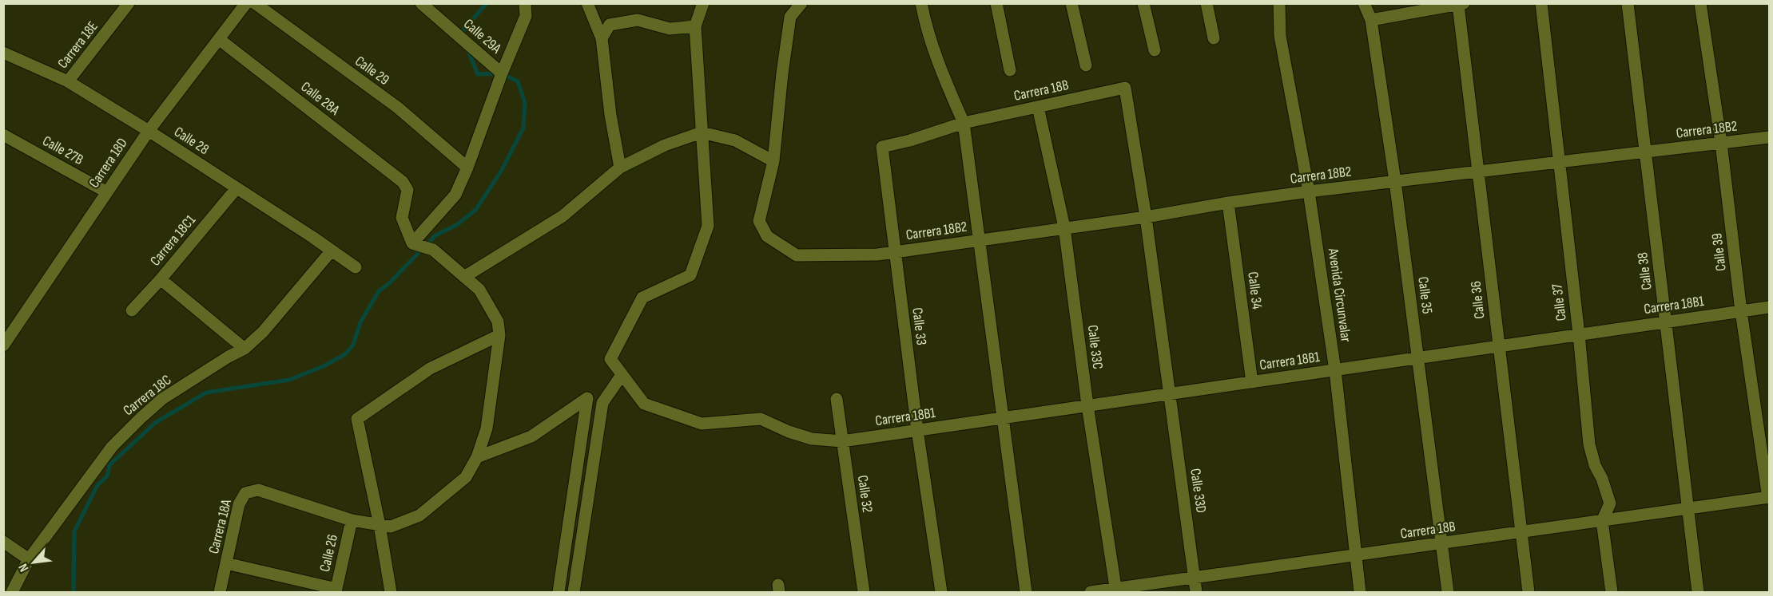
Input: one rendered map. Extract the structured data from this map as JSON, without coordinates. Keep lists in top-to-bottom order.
{
  "streets": {
    "street": [
      "Calle 29A",
      "Carrera 18E",
      "Calle 29",
      "Carrera 18B",
      "Calle 28A",
      "Carrera 18B2",
      "Calle 28",
      "Calle 27B",
      "Carrera 18D",
      "Carrera 18C1",
      "Calle 39",
      "Calle 38",
      "Calle 34",
      "Avenida Circunvalar",
      "Calle 35",
      "Calle 36",
      "Calle 37",
      "Carrera 18B1",
      "Calle 33",
      "Calle 33C",
      "Carrera 18C",
      "Calle 33D",
      "Calle 32",
      "Carrera 18A",
      "Calle 26"
    ]
  },
  "crossings": [
    ["Carrera 18E", "Calle 28"],
    ["Carrera 18B", "Carrera 18B2"],
    ["Carrera 18B", "Calle 39"],
    ["Carrera 18B", "Calle 38"],
    ["Carrera 18B", "Avenida Circunvalar"],
    ["Carrera 18B", "Calle 35"],
    ["Carrera 18B", "Calle 36"],
    ["Carrera 18B", "Calle 37"],
    ["Carrera 18B", "Calle 33"],
    ["Carrera 18B", "Calle 33C"],
    ["Carrera 18B", "Calle 33D"],
    ["Calle 28A", "Carrera 18D"],
    ["Carrera 18B2", "Calle 39"],
    ["Carrera 18B2", "Calle 38"],
    ["Carrera 18B2", "Calle 34"],
    ["Carrera 18B2", "Avenida Circunvalar"],
    ["Carrera 18B2", "Calle 35"],
    ["Carrera 18B2", "Calle 36"],
    ["Carrera 18B2", "Calle 37"],
    ["Carrera 18B2", "Calle 33"],
    ["Carrera 18B2", "Calle 33C"],
    ["Calle 28", "Carrera 18D"],
    ["Calle 28", "Carrera 18C1"],
    ["Calle 28", "Carrera 18C"],
    ["Calle 27B", "Carrera 18D"],
    ["Calle 39", "Carrera 18B1"],
    ["Calle 38", "Carrera 18B1"],
    ["Calle 34", "Carrera 18B1"],
    ["Avenida Circunvalar", "Carrera 18B1"],
    ["Calle 35", "Carrera 18B1"],
    ["Calle 36", "Carrera 18B1"],
    ["Calle 37", "Carrera 18B1"],
    ["Carrera 18B1", "Calle 33"],
    ["Carrera 18B1", "Calle 33C"],
    ["Carrera 18B1", "Calle 33D"],
    ["Carrera 18B1", "Calle 32"],
    ["Carrera 18A", "Calle 26"]
  ],
  "north": "bottom left"
}
